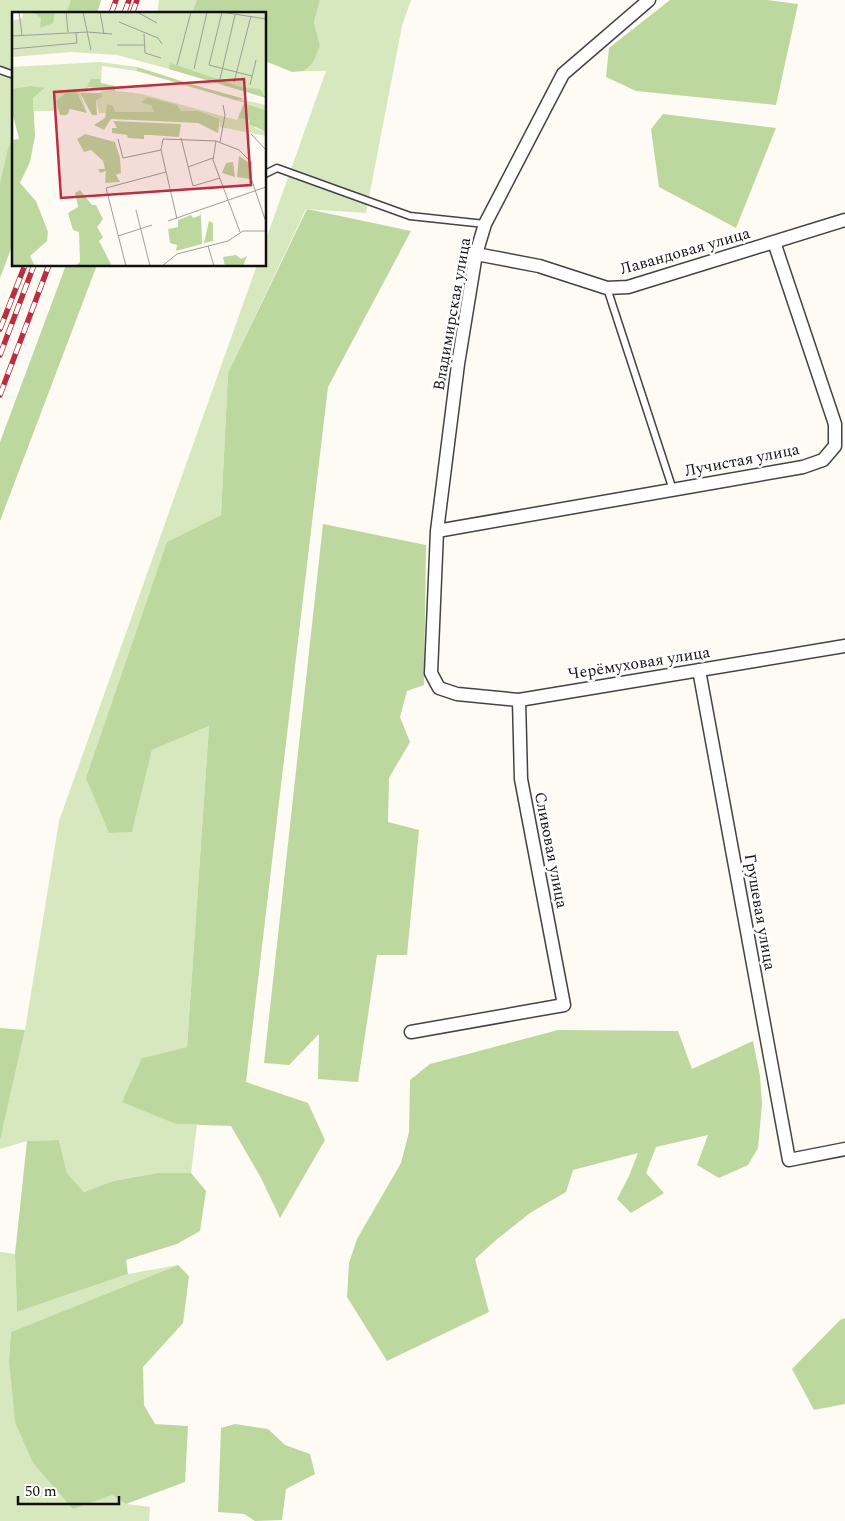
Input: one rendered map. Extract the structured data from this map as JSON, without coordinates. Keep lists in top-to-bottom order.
{
  "streets": {
    "street": [
      "Лавандовая улица",
      "Владимирская улица",
      "Лучистая улица",
      "Черёмуховая улица",
      "Сливовая улица",
      "Грушевая улица"
    ]
  },
  "crossings": [
    ["Лавандовая улица", "Владимирская улица"],
    ["Лавандовая улица", "Лучистая улица"],
    ["Владимирская улица", "Лучистая улица"],
    ["Владимирская улица", "Черёмуховая улица"],
    ["Черёмуховая улица", "Сливовая улица"],
    ["Черёмуховая улица", "Грушевая улица"]
  ],
  "scale_bar": "50 m"
}
